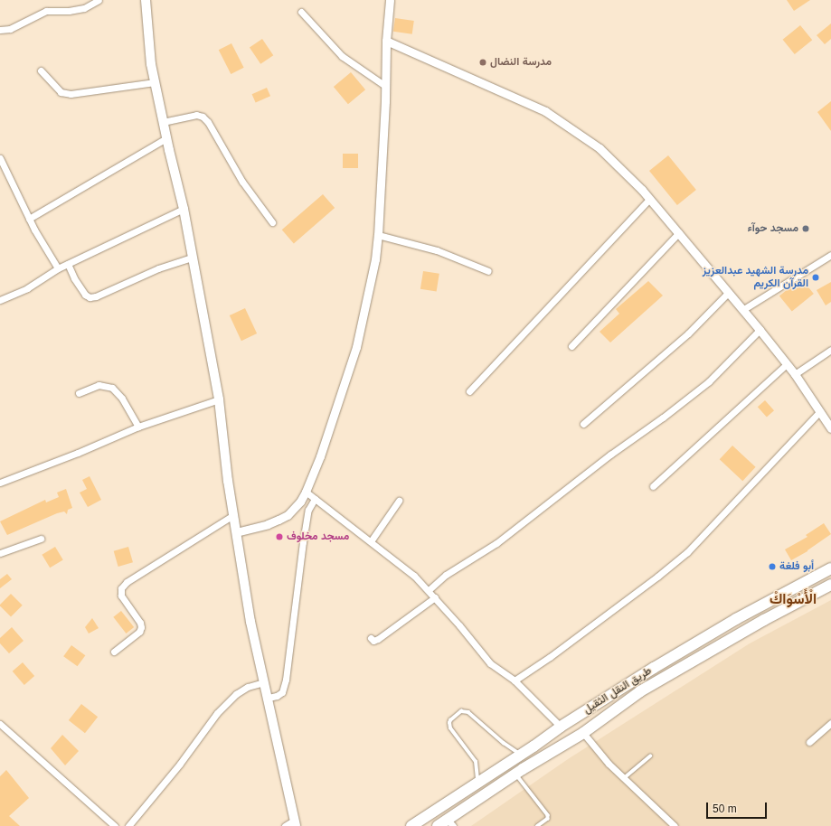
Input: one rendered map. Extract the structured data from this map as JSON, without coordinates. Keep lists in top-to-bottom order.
{
  "streets": {
    "highway": ["طريق النقل الثقيل"]
  },
  "districts": ["الْأَسْوَاكْ"],
  "places": [
    "مدرسة النضال",
    "مسجد حوآء",
    "مدرسة الشهيد عبدالعزيز القرآن الكريم",
    "مسجد مخلوف",
    "أبو فلغة"
  ],
  "scale_bar": "50 m"
}
